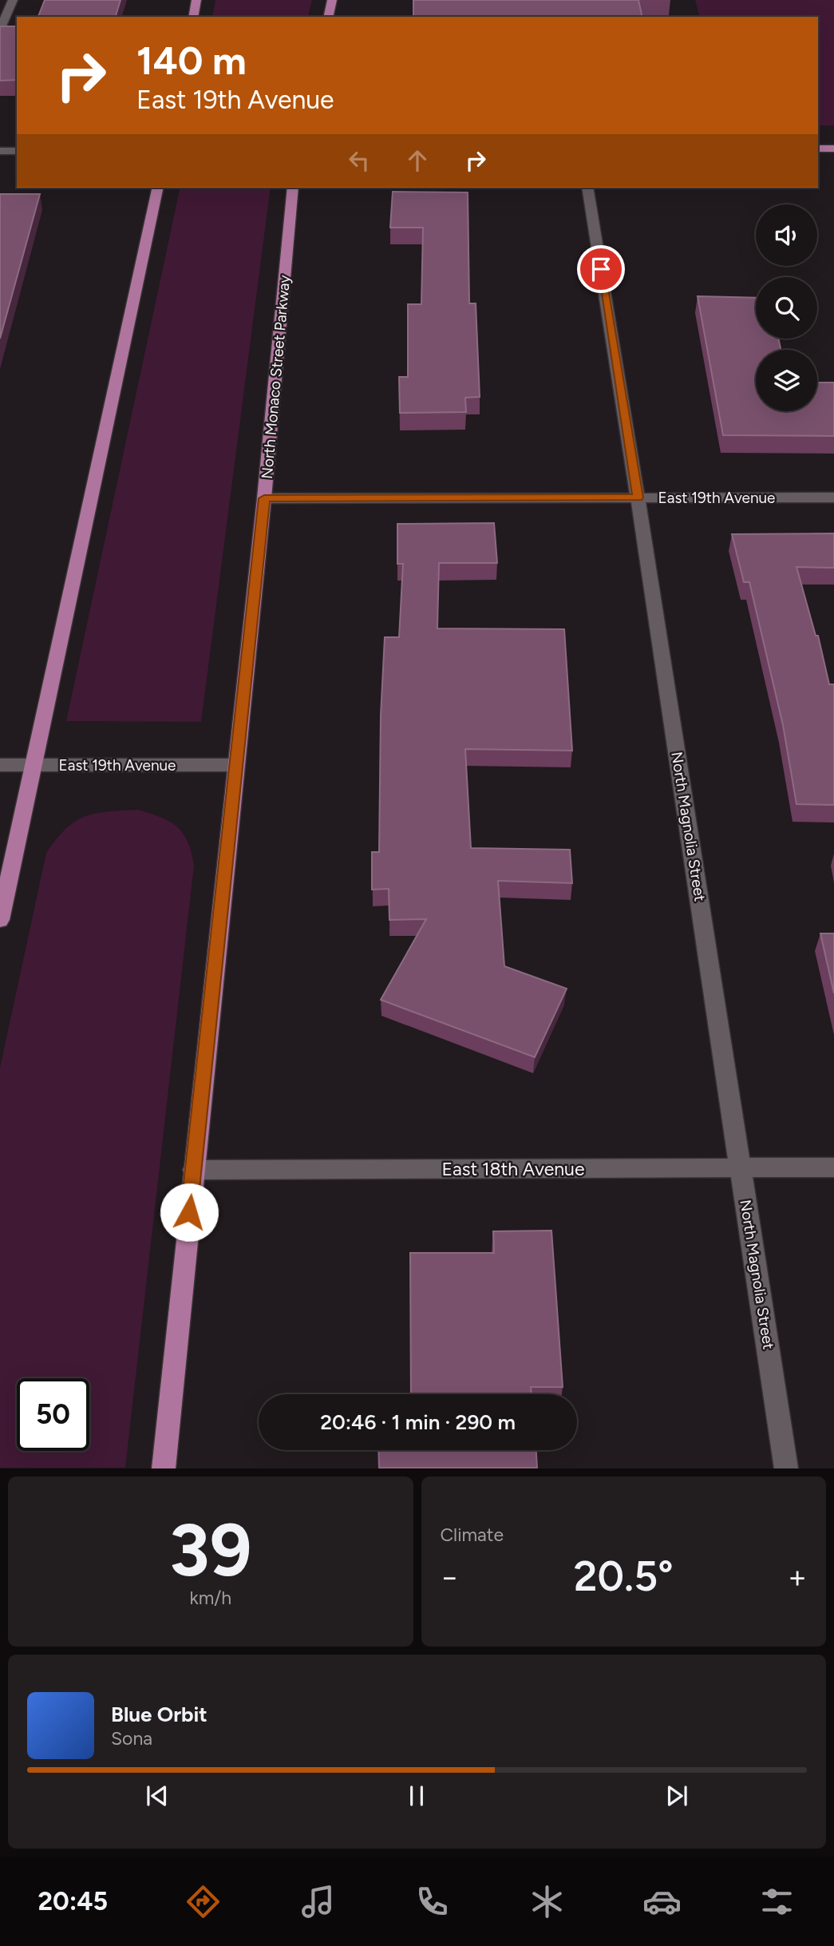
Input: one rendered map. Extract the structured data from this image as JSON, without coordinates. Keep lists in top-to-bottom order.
{
  "streets": {
    "main road": ["North Monaco Street Parkway"],
    "street": ["East 19th Avenue", "North Magnolia Street", "East 18th Avenue"]
  },
  "crossings": [
    ["North Monaco Street Parkway", "East 19th Avenue"],
    ["North Monaco Street Parkway", "East 18th Avenue"],
    ["East 19th Avenue", "North Magnolia Street"],
    ["North Magnolia Street", "East 18th Avenue"]
  ],
  "page": {
    "turn": ["140 m", "East 19th Avenue"],
    "limit": "50",
    "trip": "20:46 · 1 min · 290 m",
    "tile": [
      ["39", "km/h"],
      "Climate"
    ],
    "heat": ["−", "20.5°", "+"],
    "song": ["Blue Orbit", "Sona"],
    "tabs": "20:45"
  }
}
